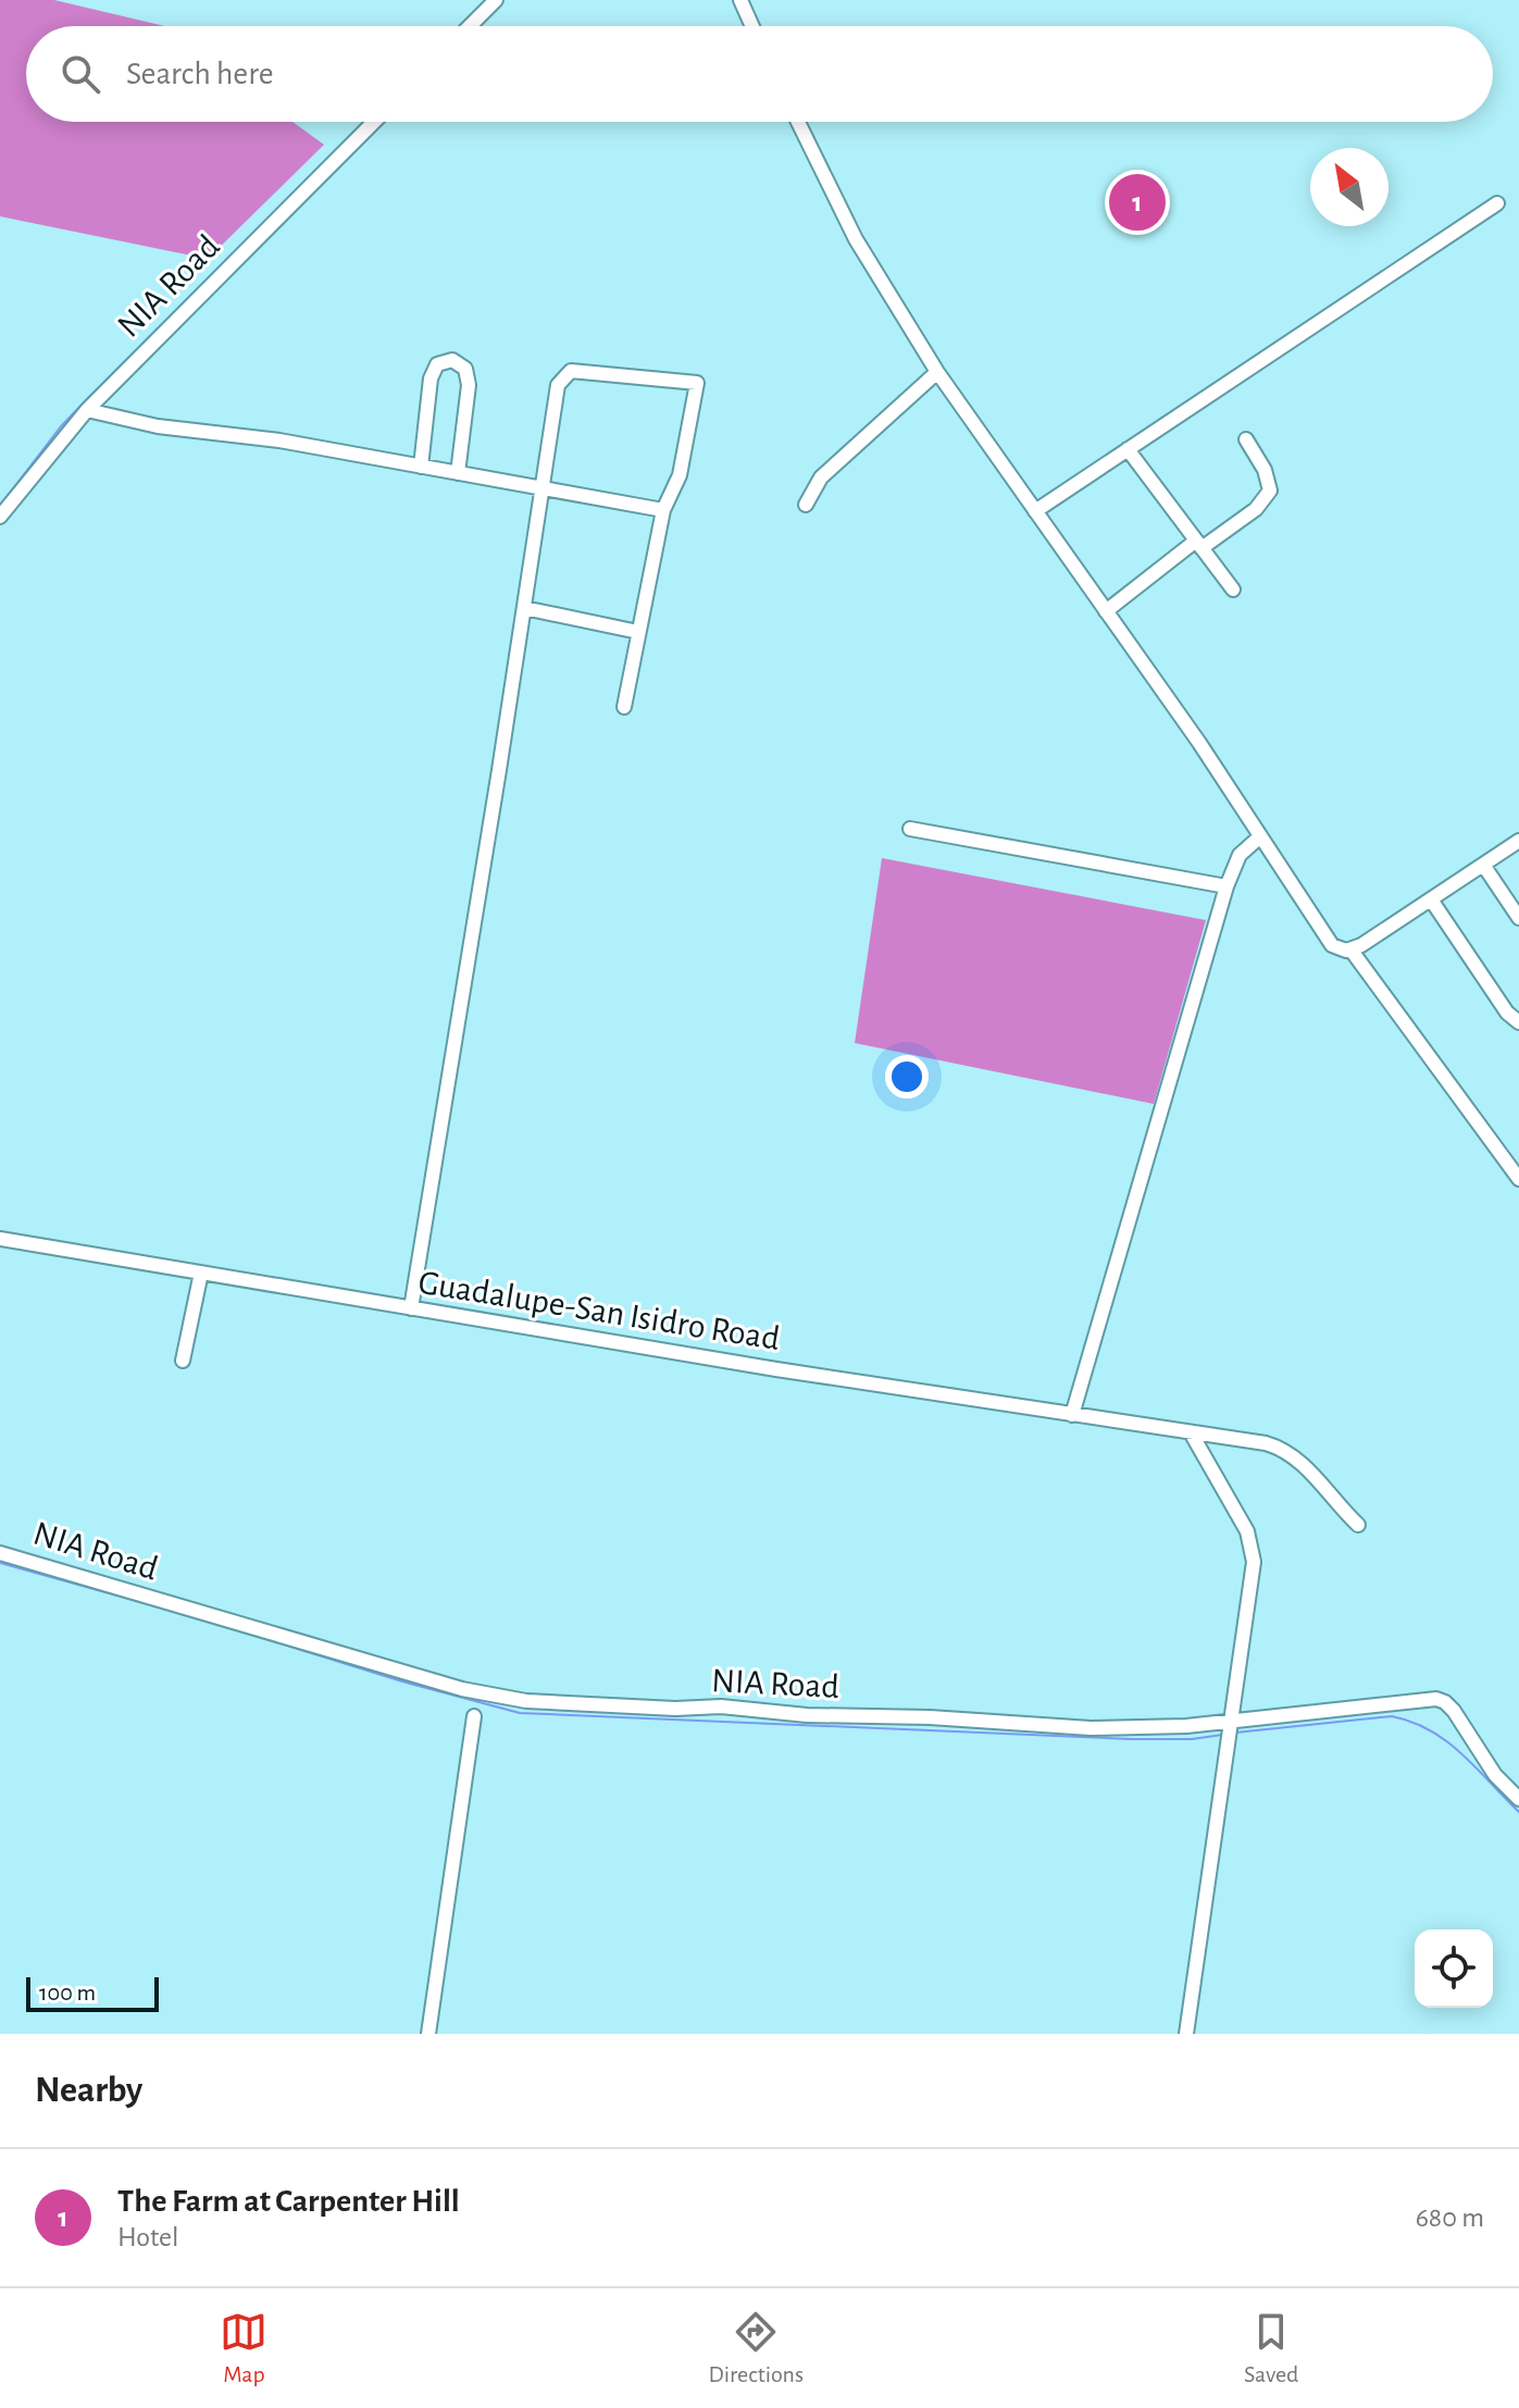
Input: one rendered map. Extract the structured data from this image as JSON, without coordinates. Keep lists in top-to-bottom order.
{
  "streets": {
    "street": ["NIA Road", "Guadalupe-San Isidro Road"]
  },
  "scale_bar": "100 m",
  "north": "top left",
  "page": {
    "search": "Search here",
    "pins": "1",
    "scale": "100 m",
    "heading": "Nearby",
    "list": [
      {
        "mark": "1",
        "name": "The Farm at Carpenter Hill",
        "note": "Hotel",
        "value": "680 m"
      }
    ],
    "nav": ["Map", "Directions", "Saved"]
  }
}
